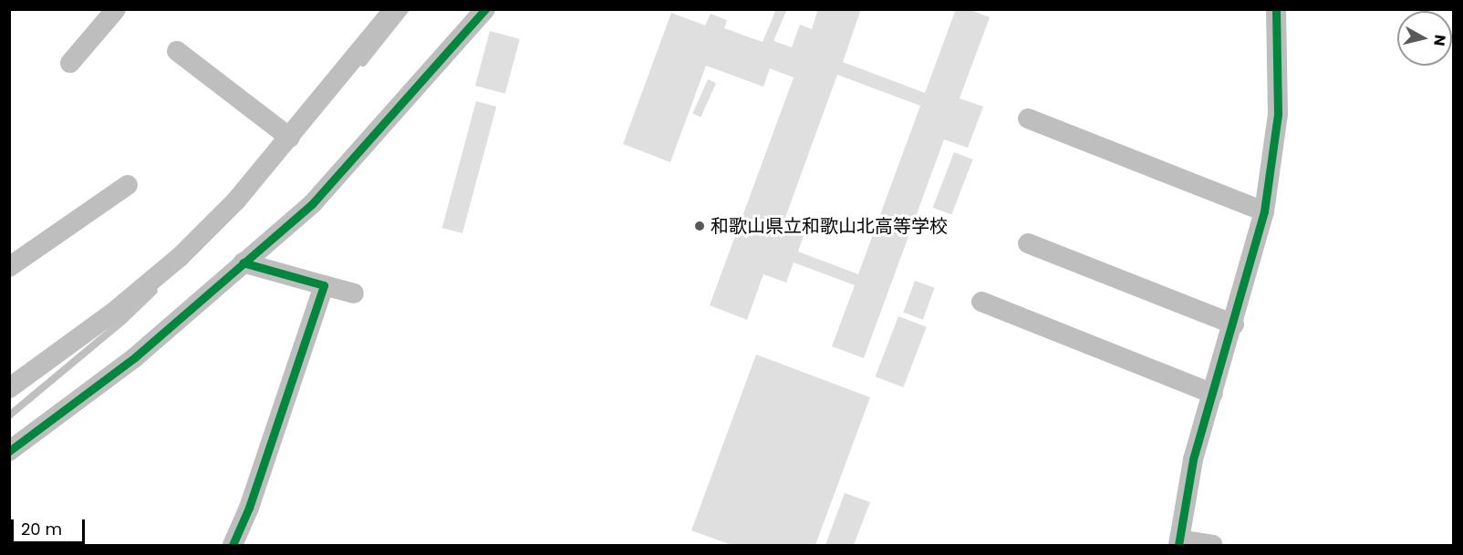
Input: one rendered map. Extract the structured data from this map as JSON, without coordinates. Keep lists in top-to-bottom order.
{
  "places": ["和歌山県立和歌山北高等学校"],
  "scale_bar": "20 m",
  "north": "right"
}
